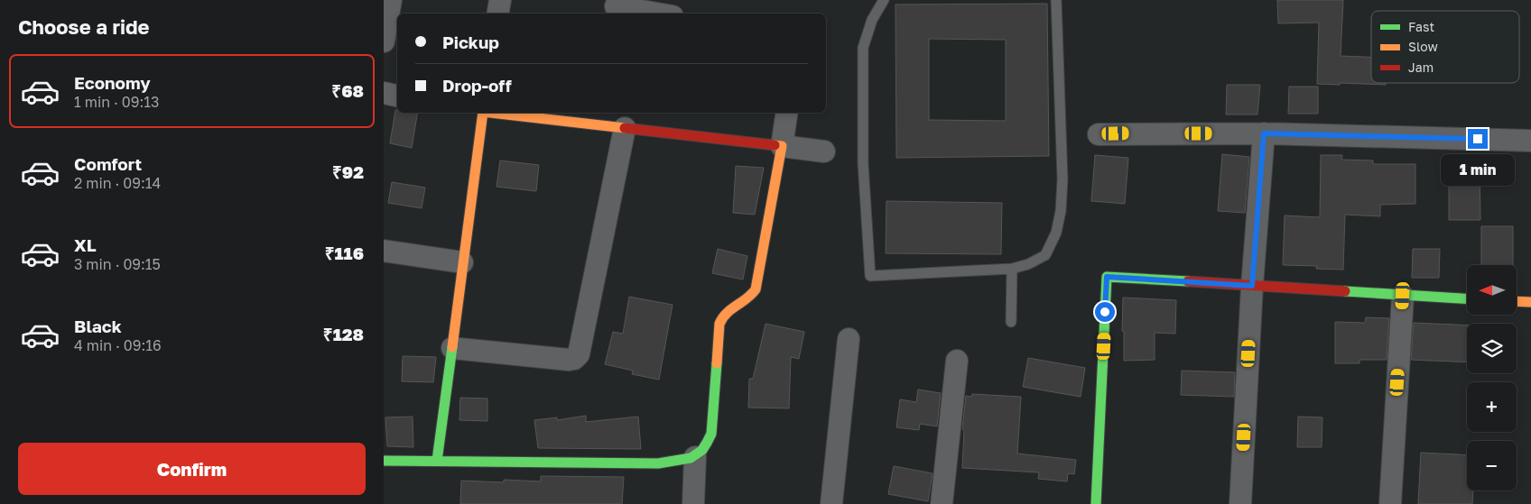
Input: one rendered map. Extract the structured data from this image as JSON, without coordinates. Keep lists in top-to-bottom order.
{
  "legend": ["Fast", "Slow", "Jam"],
  "north": "left",
  "page": {
    "heading": "Choose a ride",
    "banner": ["Pickup", "Drop-off"],
    "list": [
      {
        "name": "Economy",
        "note": "1 min · 09:13",
        "value": "₹68"
      },
      {
        "name": "Comfort",
        "note": "2 min · 09:14",
        "value": "₹92"
      },
      {
        "name": "XL",
        "note": "3 min · 09:15",
        "value": "₹116"
      },
      {
        "name": "Black",
        "note": "4 min · 09:16",
        "value": "₹128"
      }
    ],
    "bubble": "1 min",
    "map_buttons": ["+", "−"],
    "buttons": "Confirm"
  }
}
